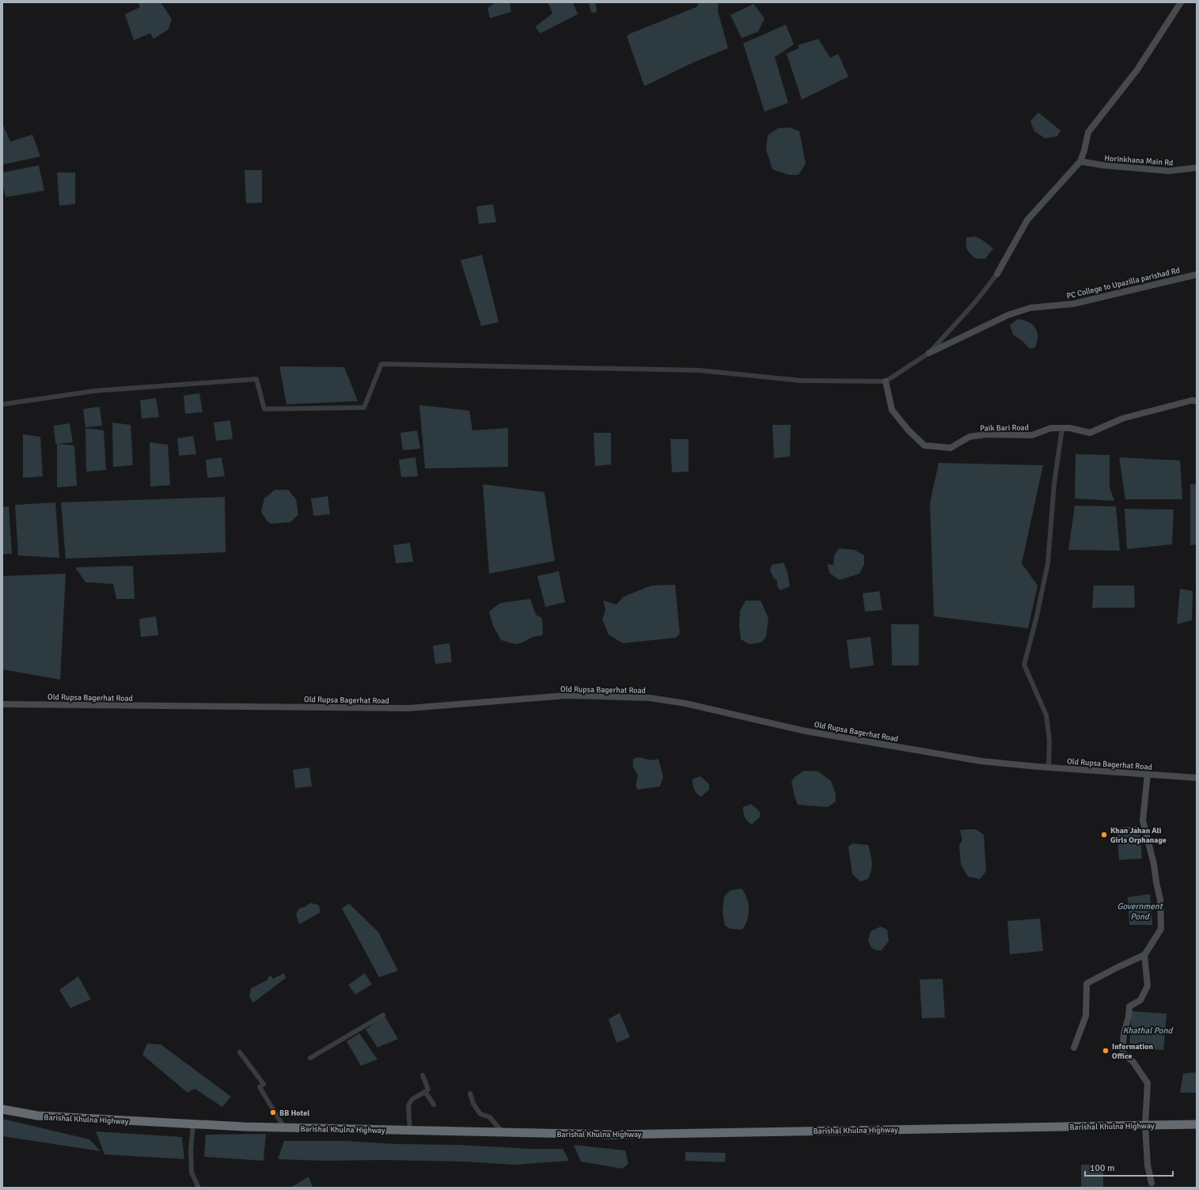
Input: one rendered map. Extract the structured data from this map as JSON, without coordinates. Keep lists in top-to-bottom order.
{
  "streets": {
    "highway": ["Barishal Khulna Highway"],
    "street": [
      "Horinkhana Main Rd",
      "PC College to Upazilla parishad Rd",
      "Paik Bari Road",
      "Old Rupsa Bagerhat Road"
    ]
  },
  "water": ["Government Pond", "Khathal Pond"],
  "places": ["Khan Jahan Ali Girls Orphanage", "Information Office", "BB Hotel"],
  "scale_bar": "100 m"
}
